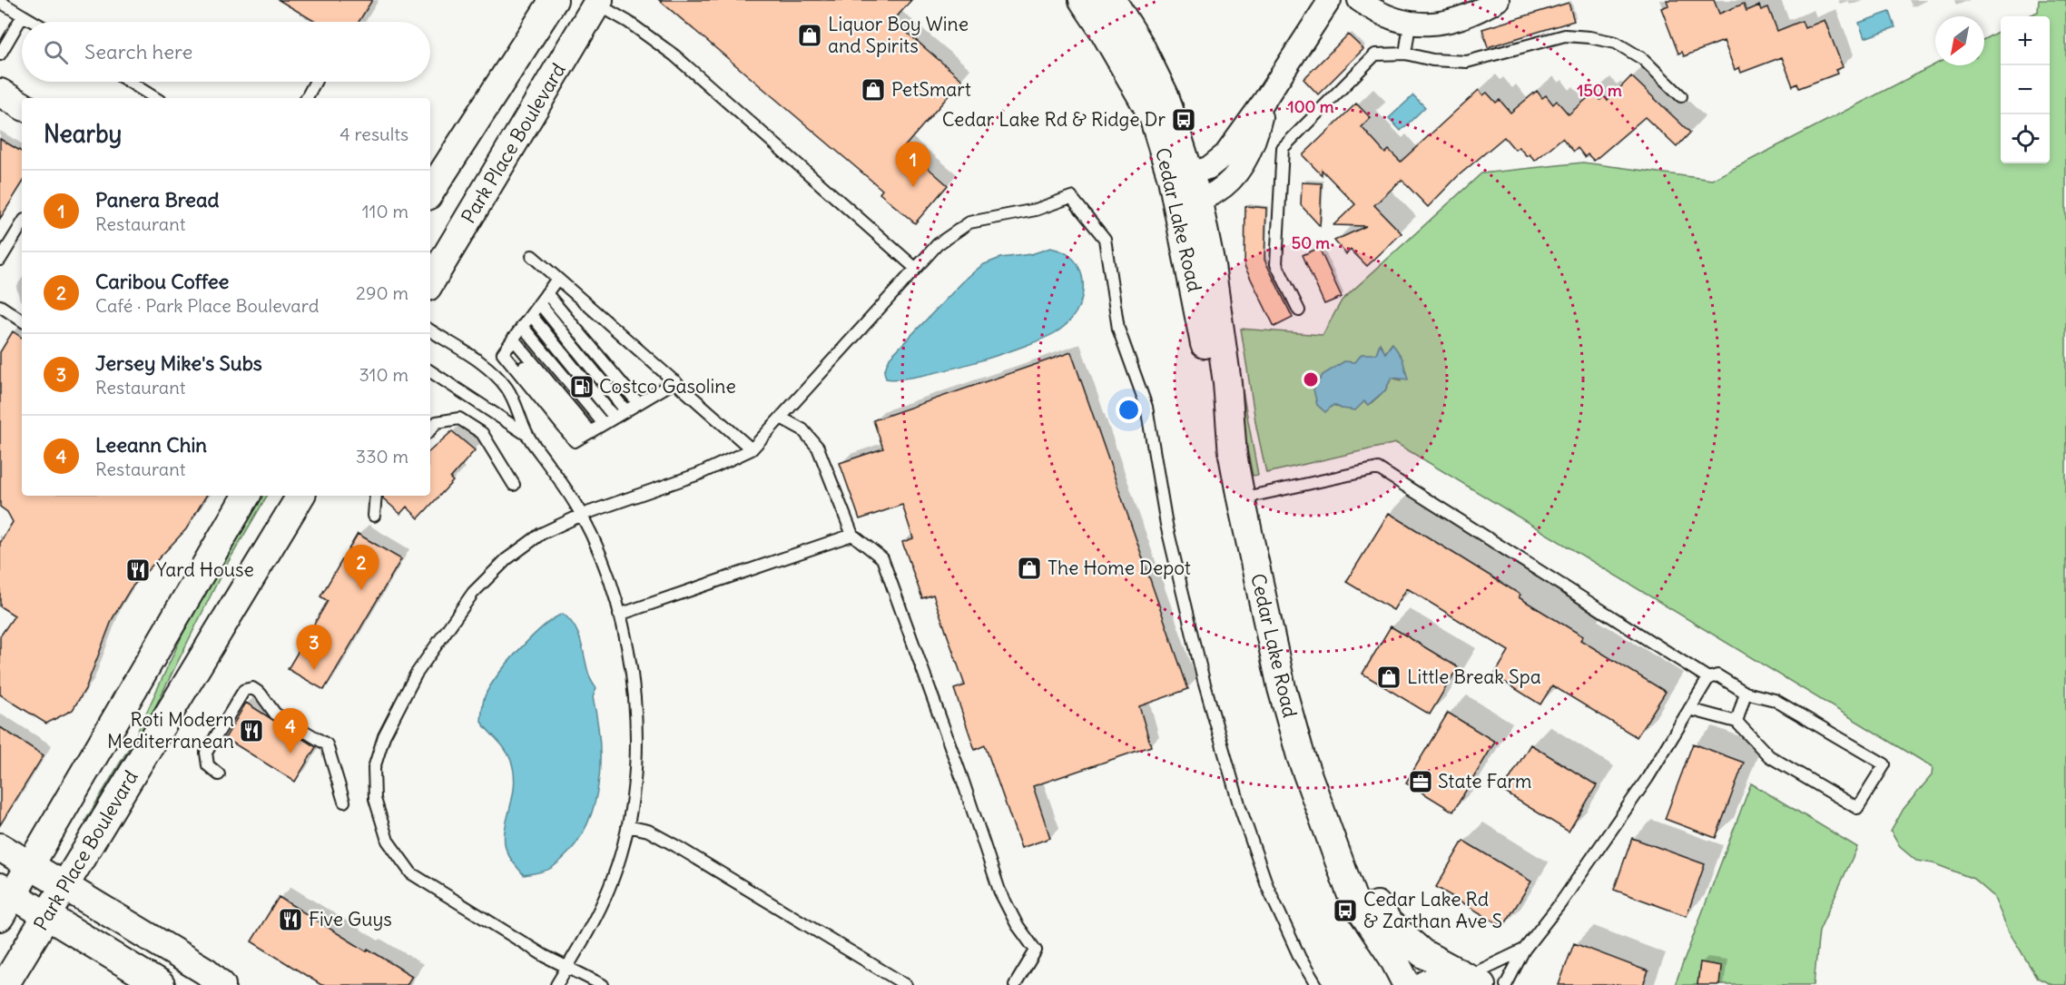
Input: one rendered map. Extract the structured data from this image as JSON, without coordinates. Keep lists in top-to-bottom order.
{
  "streets": {
    "street": ["Park Place Boulevard", "Cedar Lake Road"]
  },
  "places": {
    "shop": [
      "Liquor Boy Wine and Spirits",
      "PetSmart",
      "The Home Depot",
      "Little Break Spa"
    ],
    "bus stop": ["Cedar Lake Rd & Ridge Dr", "Cedar Lake Rd & Zarthan Ave S"],
    "fuel station": ["Costco Gasoline"],
    "restaurant": ["Yard House", "Roti Modern Mediterranean", "Five Guys"],
    "office": ["State Farm"]
  },
  "north": "bottom left",
  "page": {
    "map_buttons": ["+", "−"],
    "search": "Search here",
    "heading": ["Nearby", "4 results"],
    "pins": [
      "1",
      "2",
      "3",
      "4"
    ],
    "list": [
      {
        "mark": "1",
        "name": "Panera Bread",
        "note": "Restaurant",
        "value": "110 m"
      },
      {
        "mark": "2",
        "name": "Caribou Coffee",
        "note": "Café · Park Place Boulevard",
        "value": "290 m"
      },
      {
        "mark": "3",
        "name": "Jersey Mike's Subs",
        "note": "Restaurant",
        "value": "310 m"
      },
      {
        "mark": "4",
        "name": "Leeann Chin",
        "note": "Restaurant",
        "value": "330 m"
      }
    ]
  },
  "rings": ["150 m", "100 m", "50 m"]
}
